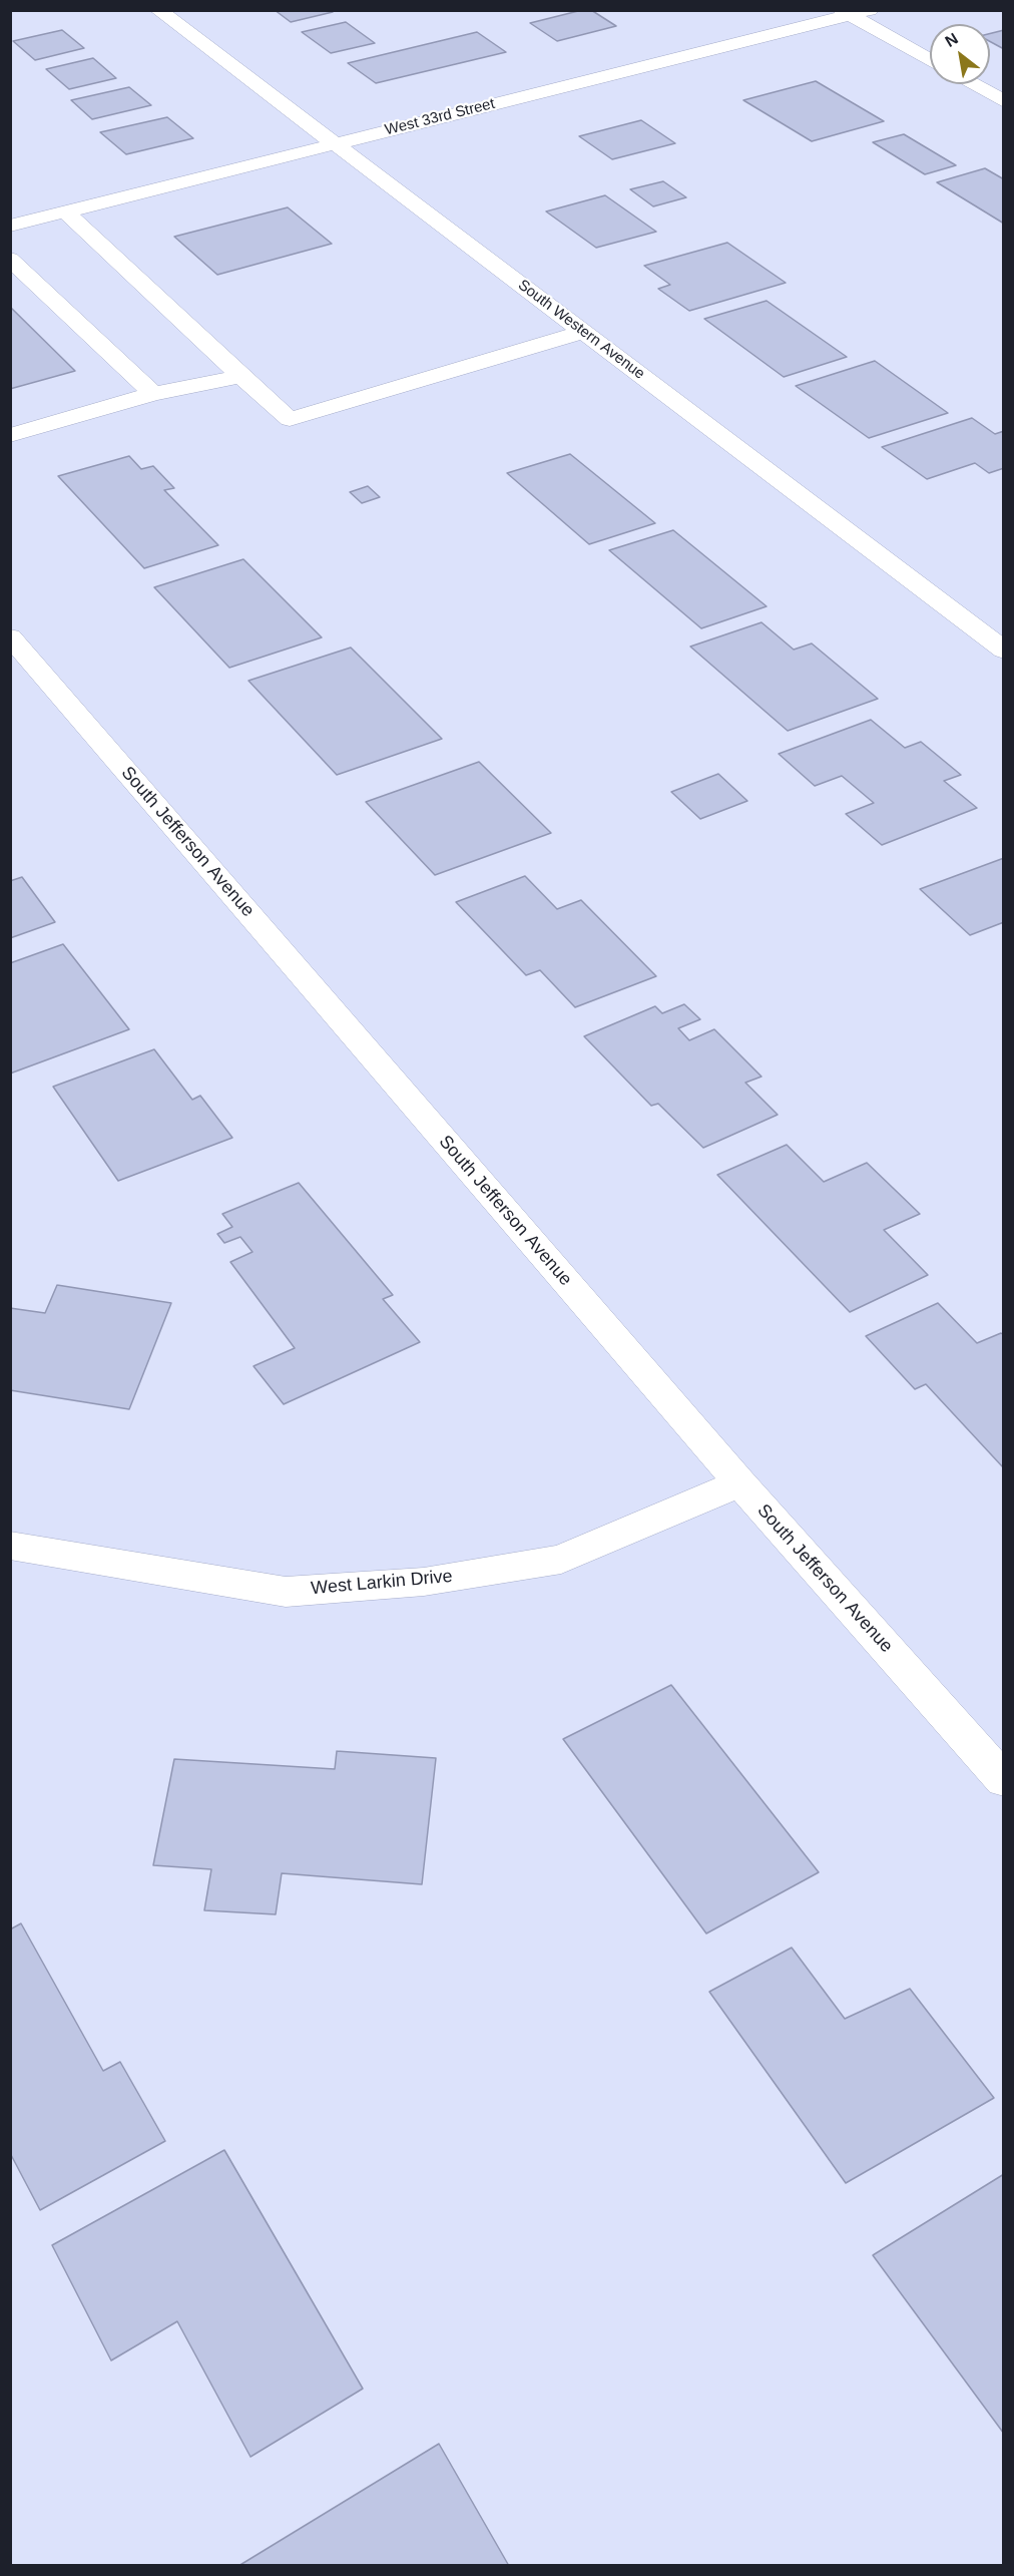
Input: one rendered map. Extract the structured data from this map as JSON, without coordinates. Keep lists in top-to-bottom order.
{
  "streets": {
    "street": [
      "West 33rd Street",
      "South Western Avenue",
      "South Jefferson Avenue",
      "West Larkin Drive"
    ]
  },
  "crossings": [
    ["West 33rd Street", "South Western Avenue"],
    ["South Jefferson Avenue", "West Larkin Drive"]
  ],
  "north": "top left"
}
